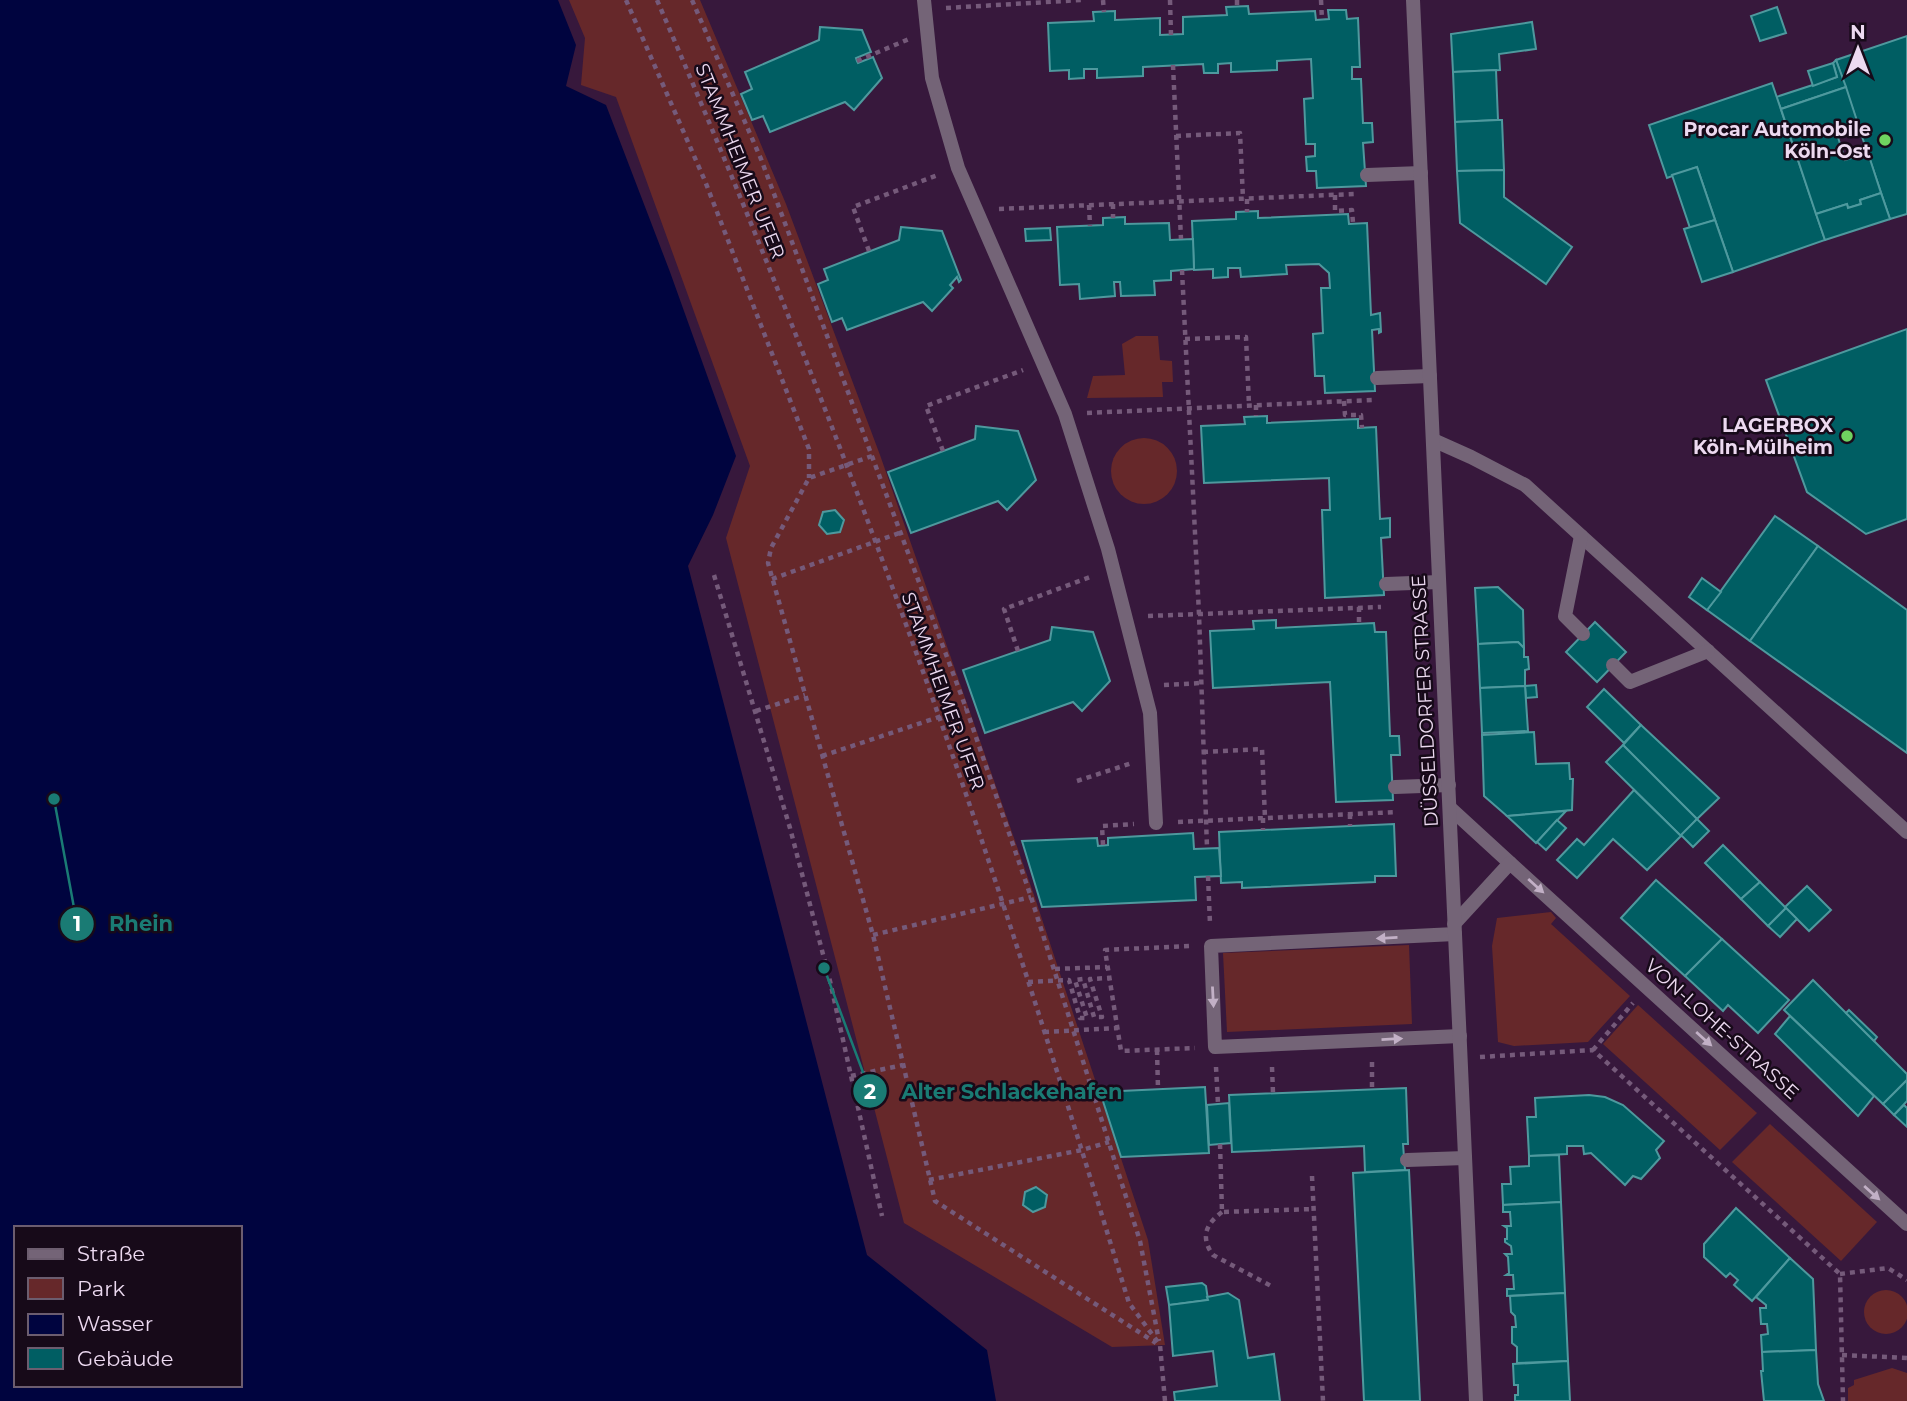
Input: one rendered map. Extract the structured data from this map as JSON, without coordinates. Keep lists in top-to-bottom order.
{
  "streets": {
    "street": ["DÜSSELDORFER STRASSE", "VON-LOHE-STRASSE"],
    "path": ["STAMMHEIMER UFER"]
  },
  "crossings": [
    ["DÜSSELDORFER STRASSE", "VON-LOHE-STRASSE"]
  ],
  "one_way": ["VON-LOHE-STRASSE"],
  "places": [
    "Procar Automobile Köln-Ost",
    "LAGERBOX Köln-Mülheim",
    "Rhein",
    "Alter Schlackehafen"
  ],
  "legend": [
    "Straße",
    "Park",
    "Wasser",
    "Gebäude"
  ],
  "north": "top"
}
